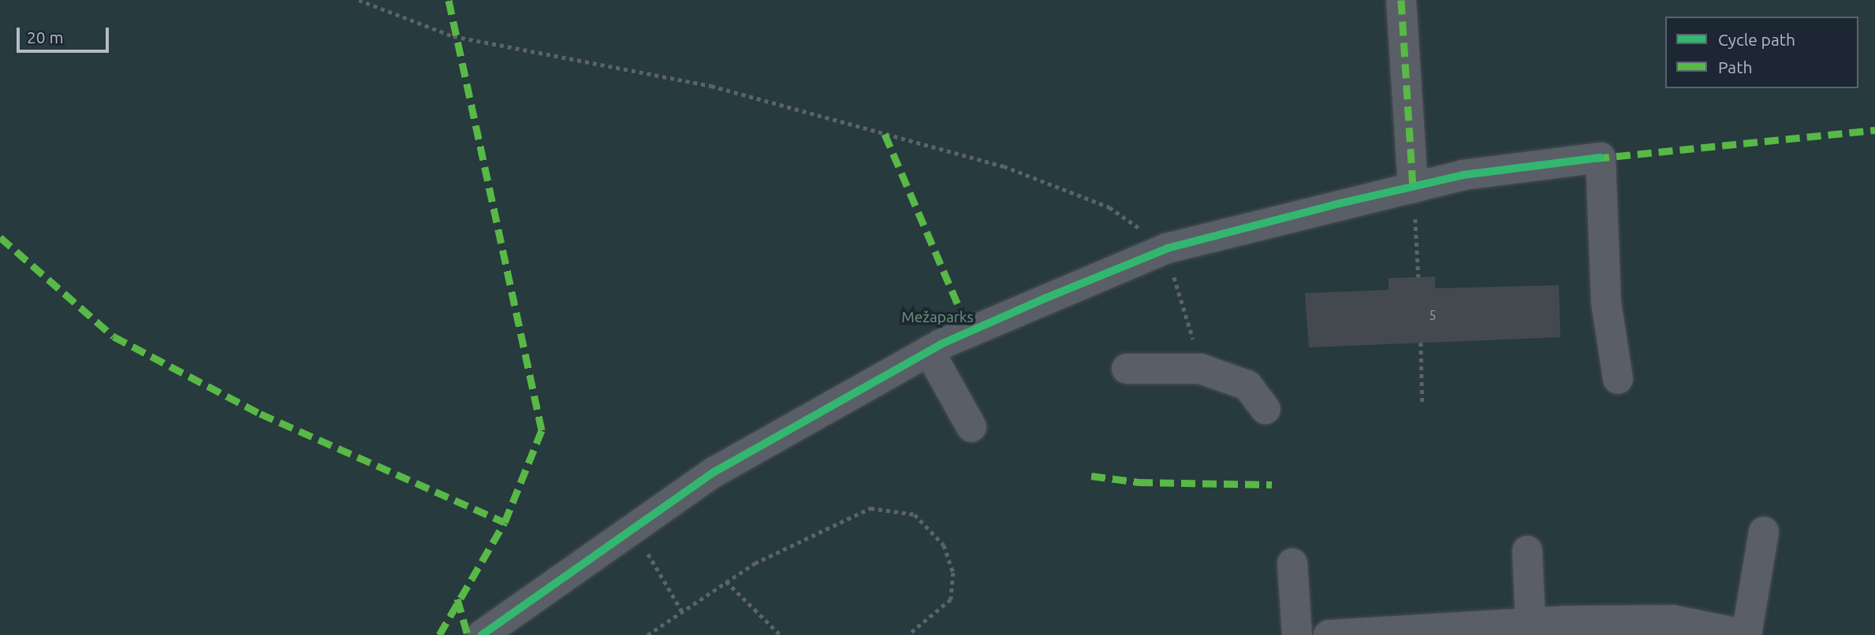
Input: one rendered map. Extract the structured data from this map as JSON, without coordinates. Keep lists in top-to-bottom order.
{
  "parks": ["Mežaparks"],
  "house_numbers": ["5"],
  "legend": ["Cycle path", "Path"],
  "scale_bar": "20 m"
}
